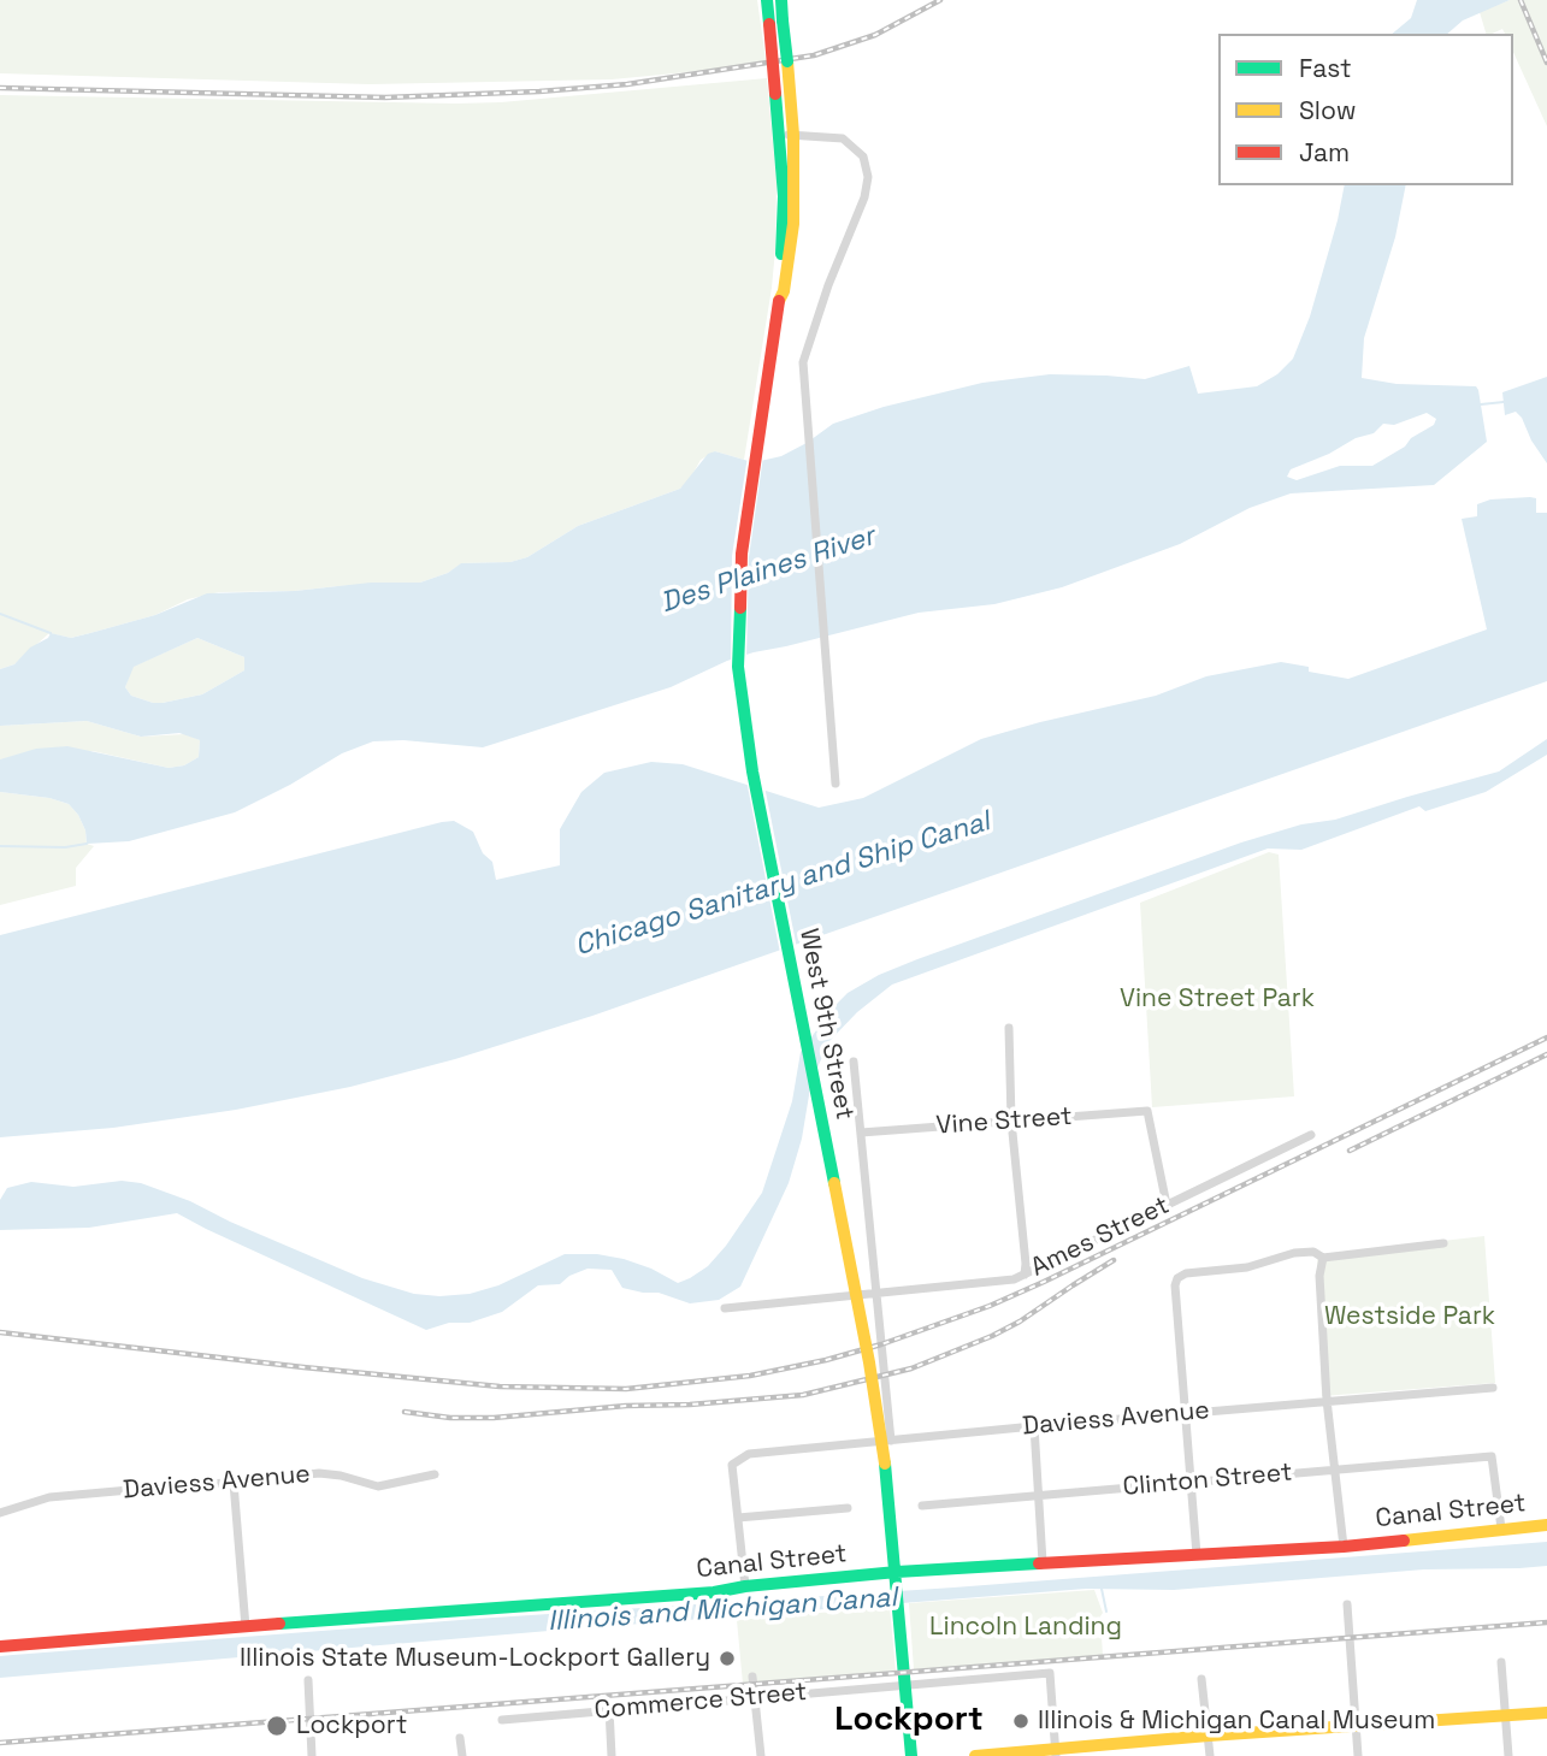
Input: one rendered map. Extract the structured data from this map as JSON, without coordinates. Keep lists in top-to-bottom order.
{
  "streets": {
    "main road": ["West 9th Street", "Canal Street"],
    "street": [
      "Vine Street",
      "Ames Street",
      "Daviess Avenue",
      "Clinton Street",
      "Commerce Street"
    ]
  },
  "crossings": [
    ["West 9th Street", "Vine Street"],
    ["West 9th Street", "Ames Street"],
    ["West 9th Street", "Daviess Avenue"],
    ["West 9th Street", "Canal Street"],
    ["West 9th Street", "Commerce Street"],
    ["Vine Street", "Ames Street"],
    ["Clinton Street", "Canal Street"]
  ],
  "districts": ["Lockport"],
  "water": ["Des Plaines River", "Chicago Sanitary and Ship Canal", "Illinois and Michigan Canal"],
  "parks": ["Vine Street Park", "Westside Park", "Lincoln Landing"],
  "places": ["Illinois State Museum-Lockport Gallery", "Illinois & Michigan Canal Museum", "Lockport"],
  "legend": ["Fast", "Slow", "Jam"]
}
